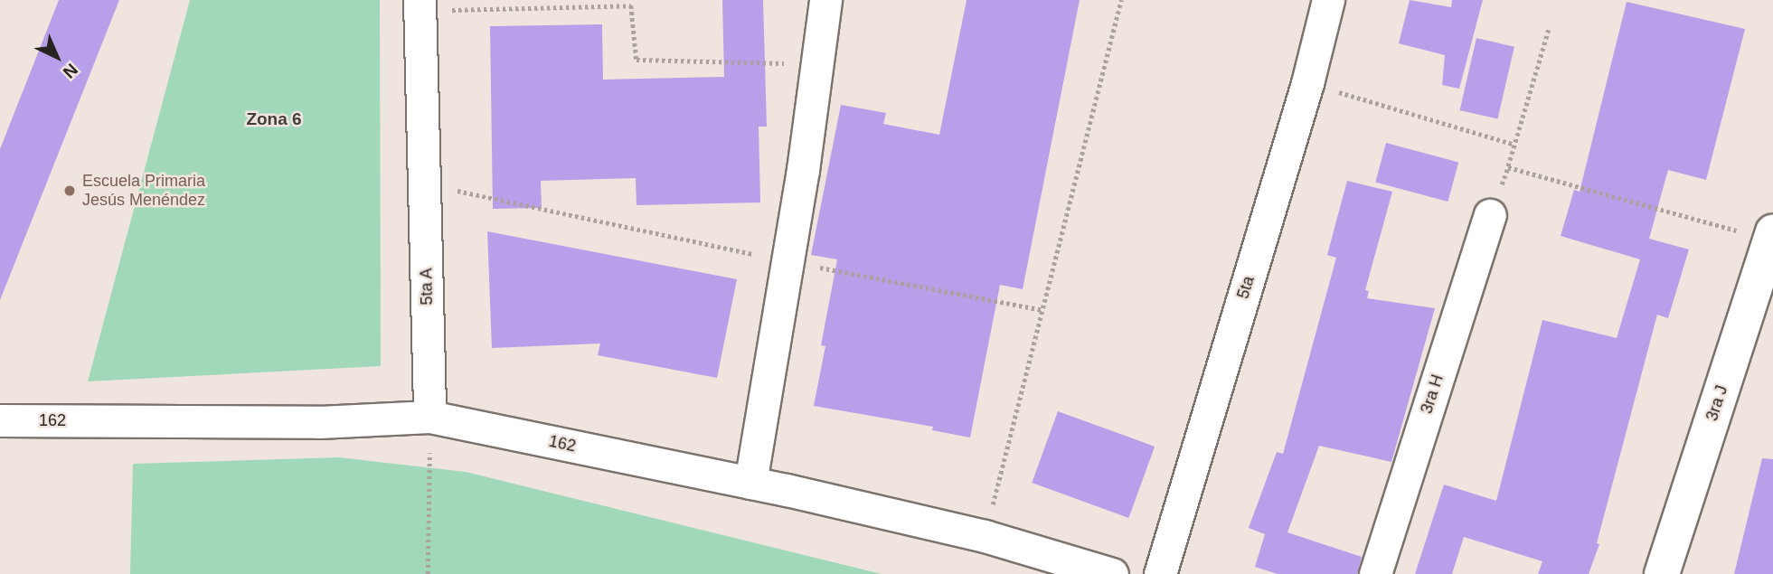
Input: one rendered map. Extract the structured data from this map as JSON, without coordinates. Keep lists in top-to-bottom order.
{
  "streets": {
    "street": [
      "5ta A",
      "5ta",
      "3ra H",
      "3ra J",
      "162"
    ]
  },
  "crossings": [
    ["5ta A", "162"]
  ],
  "districts": ["Zona 6"],
  "places": ["Escuela Primaria Jesús Menéndez"],
  "north": "bottom right"
}
